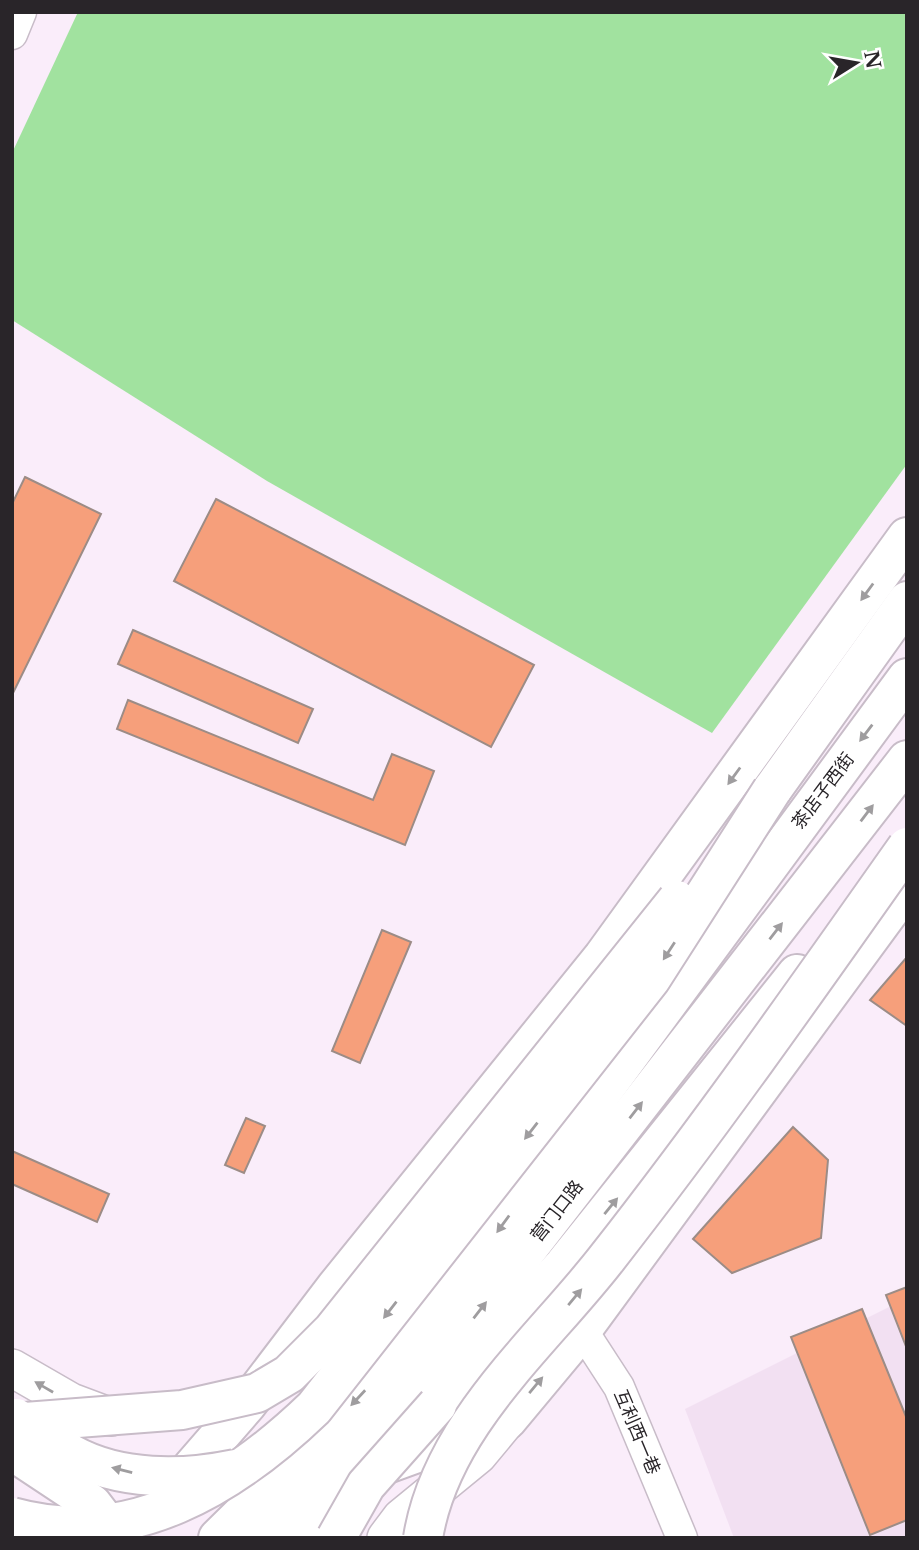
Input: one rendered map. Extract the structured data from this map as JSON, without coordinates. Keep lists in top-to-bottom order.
{
  "streets": {
    "main road": ["茶店子西街", "营门口路"],
    "street": ["互利西一巷"]
  },
  "crossings": [
    ["茶店子西街", "营门口路"]
  ],
  "north": "right"
}
